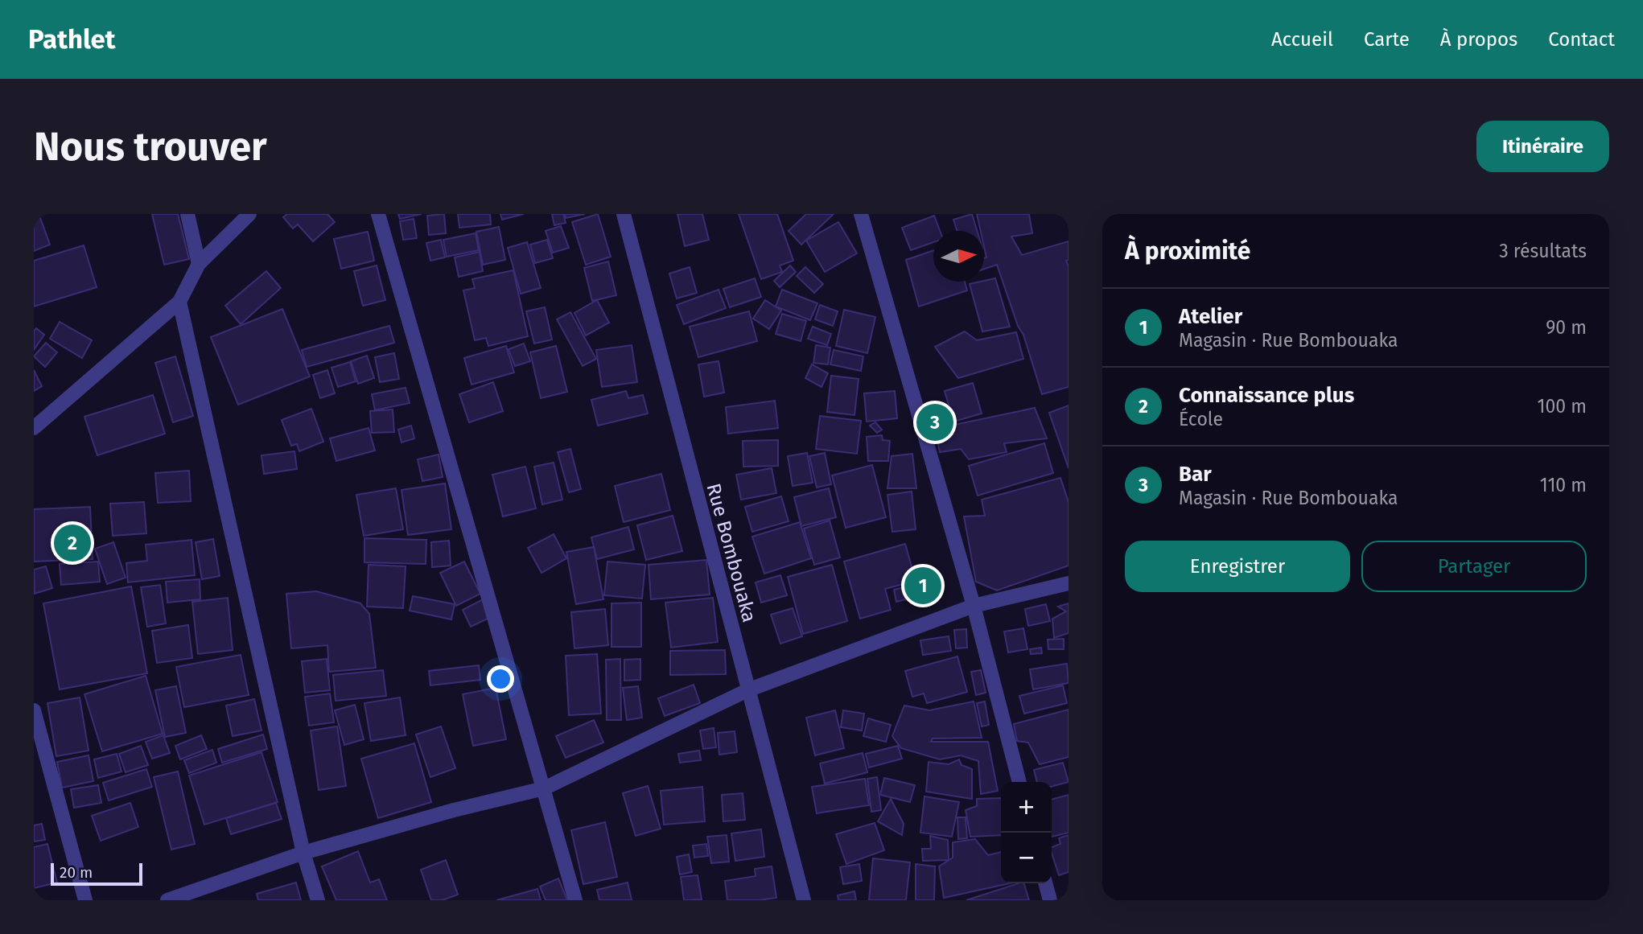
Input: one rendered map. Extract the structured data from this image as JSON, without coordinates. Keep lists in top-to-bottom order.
{
  "streets": {
    "street": ["Rue Bombouaka"]
  },
  "scale_bar": "20 m",
  "north": "right",
  "page": {
    "header": "Pathlet",
    "nav": [
      "Accueil",
      "Carte",
      "À propos",
      "Contact"
    ],
    "buttons": [
      "Itinéraire",
      ["Enregistrer", "Partager"]
    ],
    "title": "Nous trouver",
    "heading": ["À proximité", "3 résultats"],
    "list": [
      {
        "mark": "1",
        "name": "Atelier",
        "note": "Magasin · Rue Bombouaka",
        "value": "90 m"
      },
      {
        "mark": "2",
        "name": "Connaissance plus",
        "note": "École",
        "value": "100 m"
      },
      {
        "mark": "3",
        "name": "Bar",
        "note": "Magasin · Rue Bombouaka",
        "value": "110 m"
      }
    ],
    "pins": ["3", "2", "1"],
    "map_buttons": ["+", "−"],
    "scale": "20 m"
  }
}
